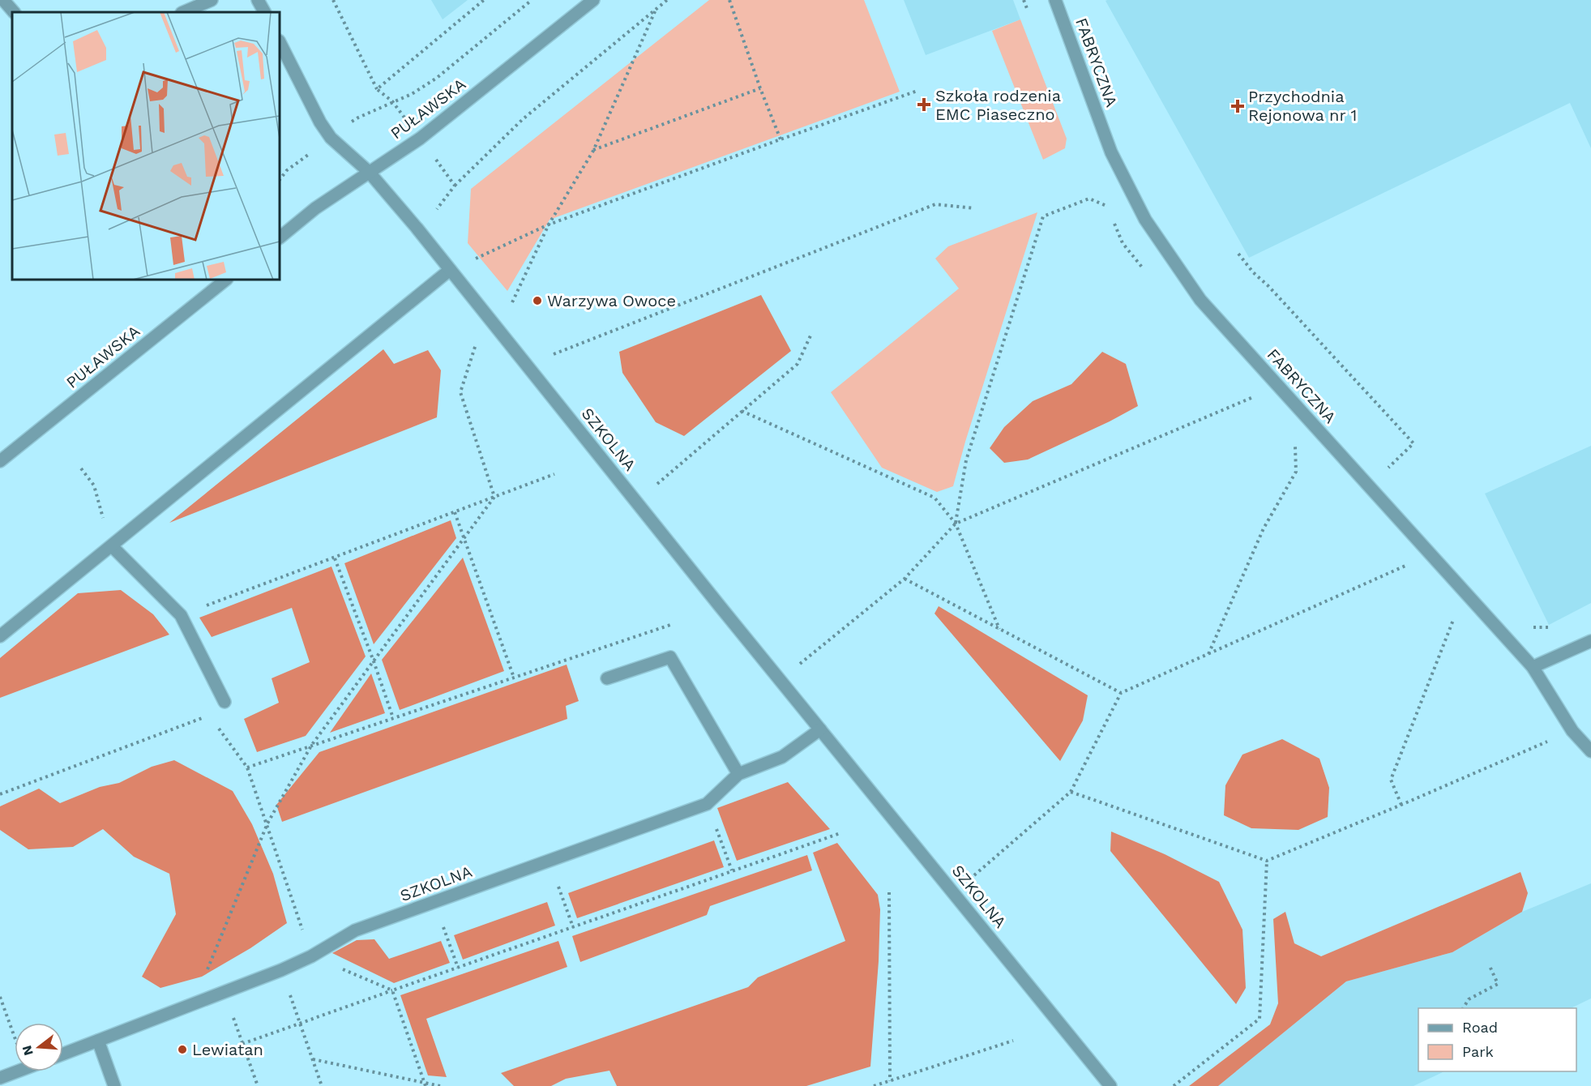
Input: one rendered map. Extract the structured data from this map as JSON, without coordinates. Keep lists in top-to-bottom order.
{
  "streets": {
    "street": ["FABRYCZNA", "PUŁAWSKA", "SZKOLNA"]
  },
  "crossings": [
    ["PUŁAWSKA", "SZKOLNA"]
  ],
  "places": {
    "health": ["Szkoła rodzenia EMC Piaseczno", "Przychodnia Rejonowa nr 1"],
    "other": ["Warzywa Owoce", "Lewiatan"]
  },
  "legend": ["Road", "Park"],
  "north": "left"
}
